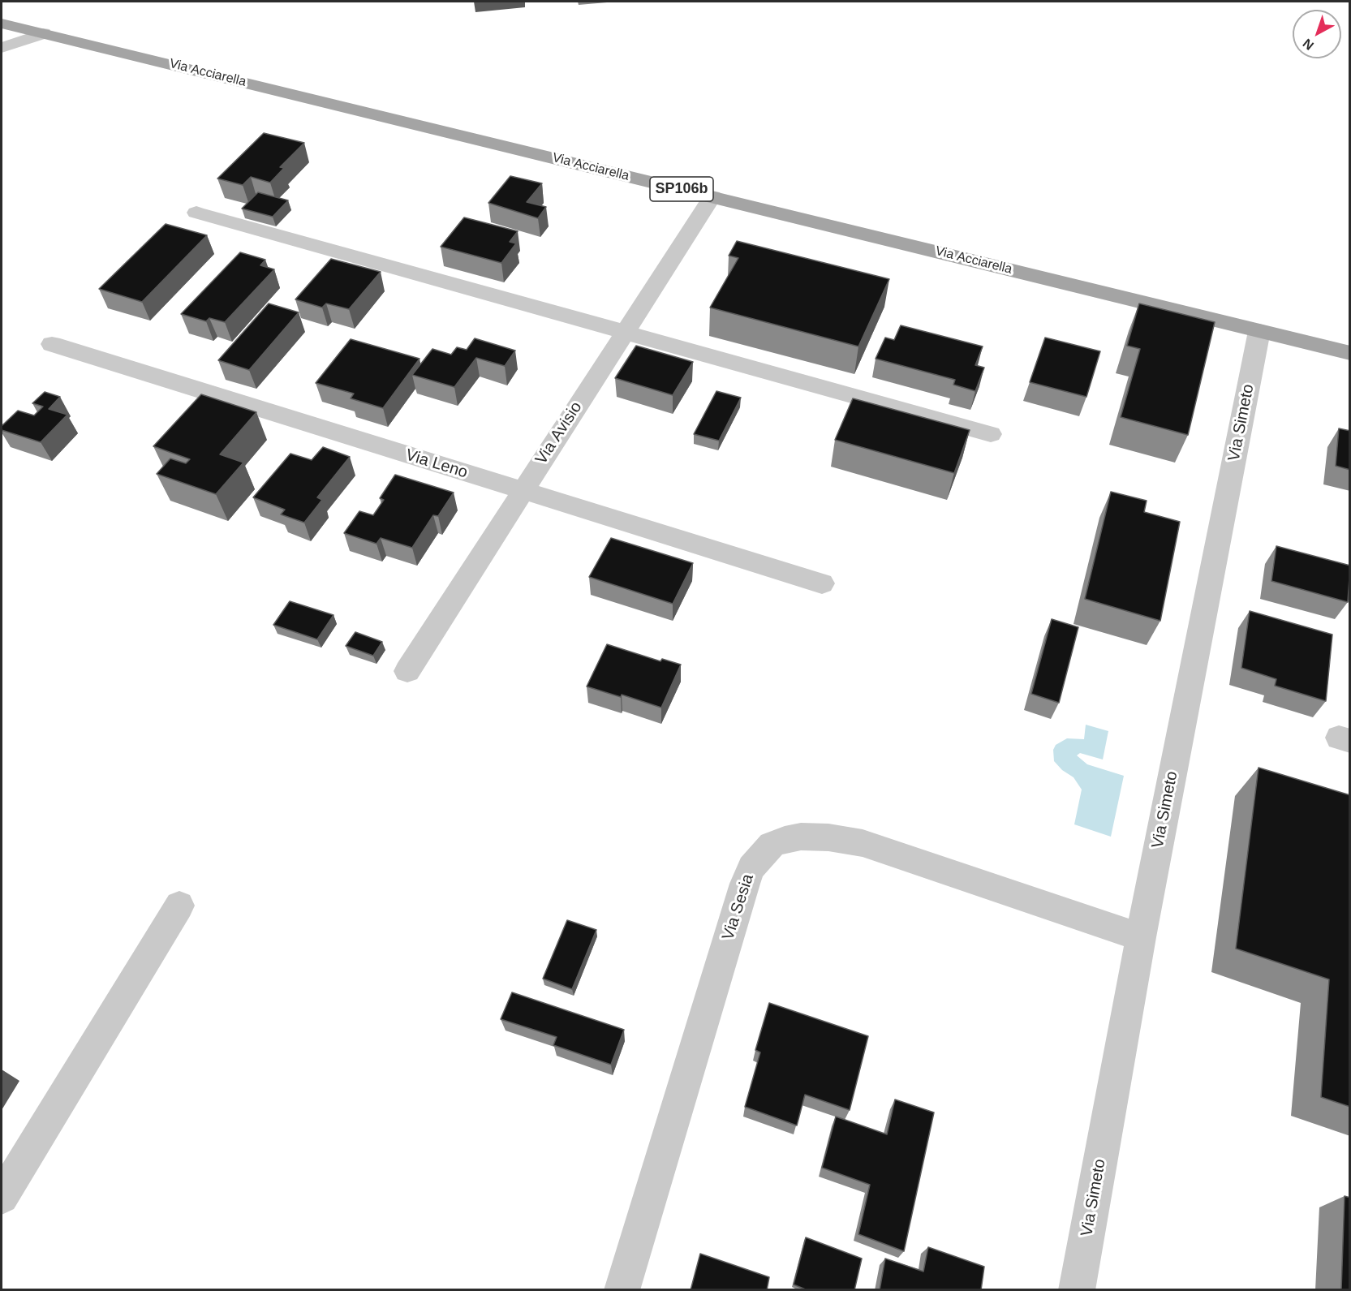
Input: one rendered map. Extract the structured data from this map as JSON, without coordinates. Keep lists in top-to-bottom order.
{
  "streets": {
    "main road": ["Via Acciarella", "SP106b"],
    "street": [
      "Via Simeto",
      "Via Avisio",
      "Via Leno",
      "Via Sesia"
    ]
  },
  "crossings": [
    ["Via Acciarella", "Via Simeto"],
    ["Via Acciarella", "Via Avisio"],
    ["Via Simeto", "Via Sesia"],
    ["Via Avisio", "Via Leno"]
  ],
  "north": "bottom left"
}
